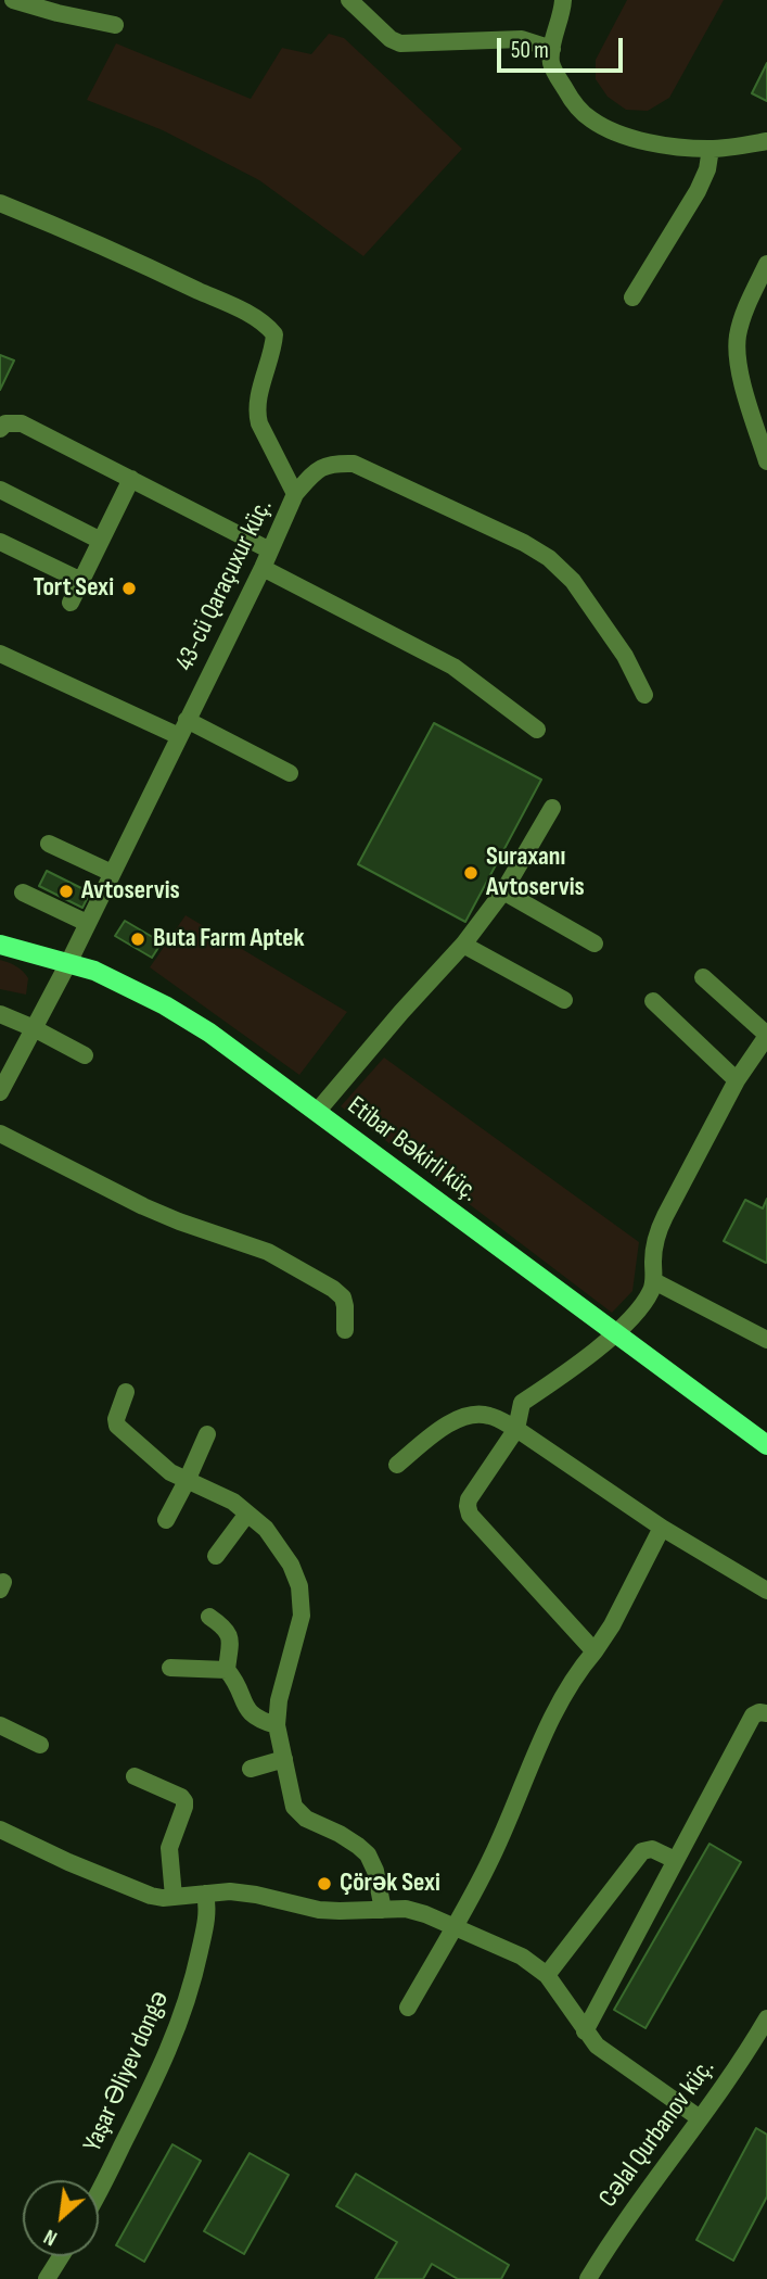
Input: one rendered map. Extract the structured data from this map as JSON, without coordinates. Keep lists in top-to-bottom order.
{
  "streets": {
    "main road": ["Etibar Bəkirli küç."],
    "street": ["43-cü Qaraçuxur küç.", "Yaşar Əliyev dongə", "Cəlal Qurbanov küç."]
  },
  "crossings": [
    ["43-cü Qaraçuxur küç.", "Etibar Bəkirli küç."]
  ],
  "places": [
    "Tort Sexi",
    "Suraxanı Avtoservis",
    "Avtoservis",
    "Buta Farm Aptek",
    "Çörək Sexi"
  ],
  "scale_bar": "50 m",
  "north": "bottom left"
}
